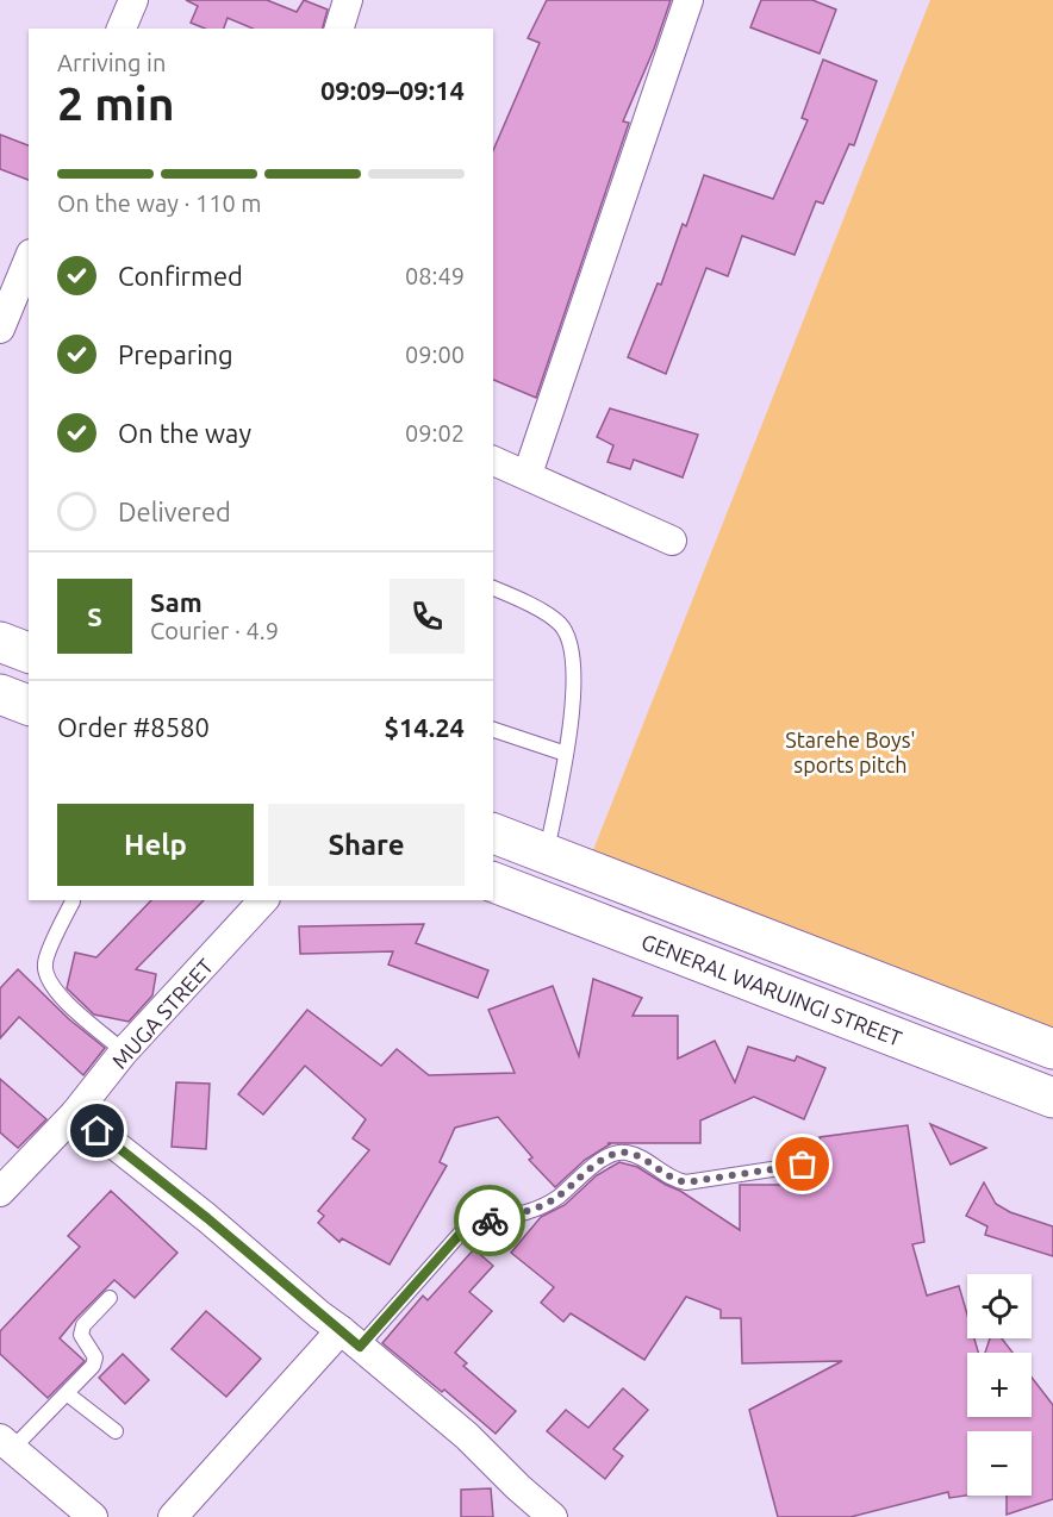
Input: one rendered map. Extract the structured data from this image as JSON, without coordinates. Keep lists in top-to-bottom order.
{
  "streets": {
    "main road": ["GENERAL WARUINGI STREET"],
    "street": ["MUGA STREET"]
  },
  "parks": ["Starehe Boys' sports pitch"],
  "page": {
    "heading": ["2 min", "Arriving in", "09:09–09:14"],
    "panel": [
      "Sam",
      "Courier · 4.9",
      "Order #8580",
      "$14.24"
    ],
    "bar": "On the way · 110 m",
    "list": [
      ["Confirmed", "08:49"],
      ["Preparing", "09:00"],
      ["On the way", "09:02"],
      "Delivered"
    ],
    "round": "S",
    "buttons": ["Help", "Share"],
    "map_buttons": ["+", "−"]
  }
}
